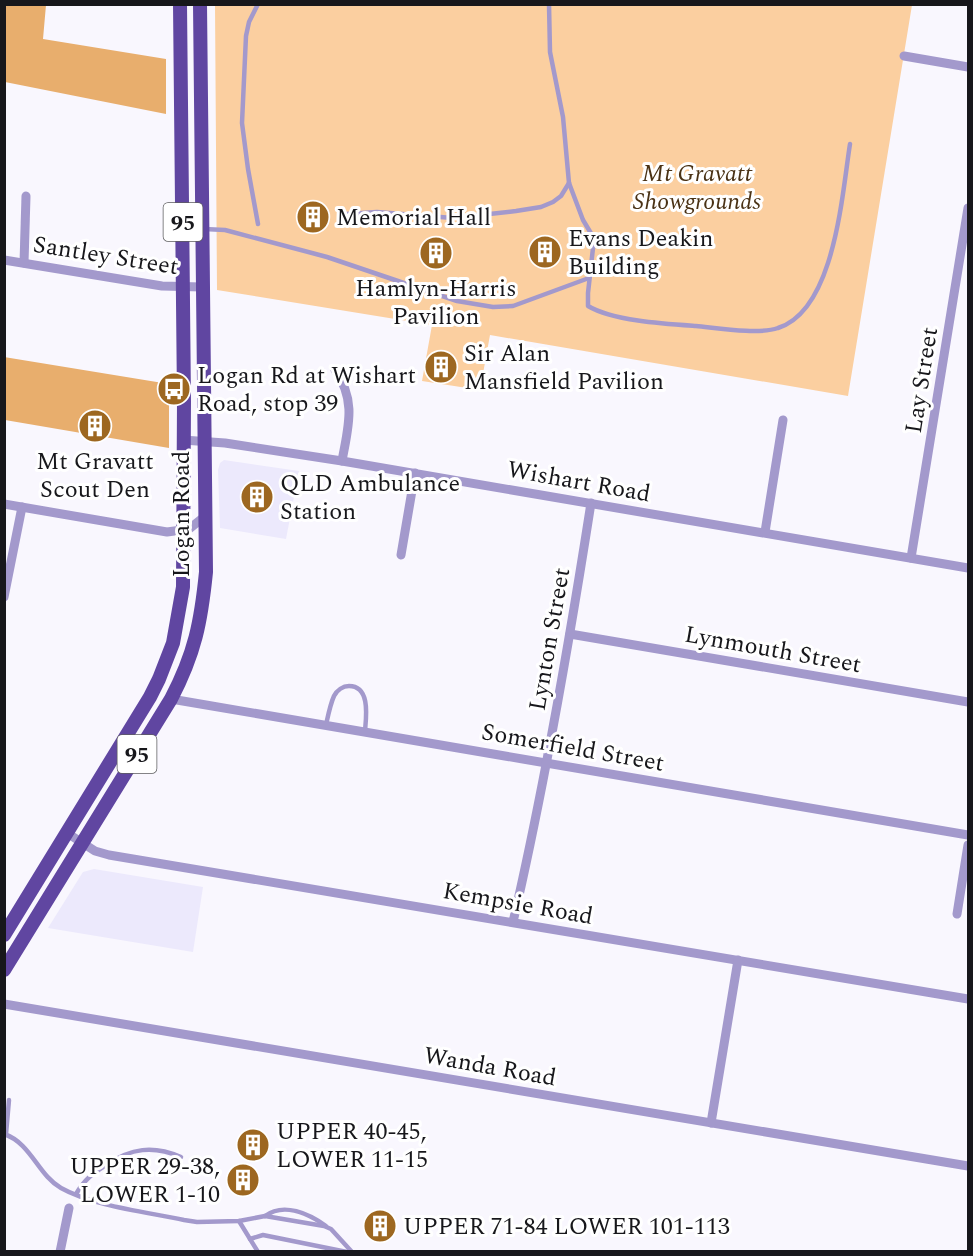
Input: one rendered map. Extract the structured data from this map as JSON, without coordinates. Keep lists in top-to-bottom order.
{
  "streets": {
    "main road": ["95", "Logan Road"],
    "street": [
      "Santley Street",
      "Lay Street",
      "Wishart Road",
      "Lynton Street",
      "Lynmouth Street",
      "Somerfield Street",
      "Kempsie Road",
      "Wanda Road"
    ]
  },
  "crossings": [
    ["Santley Street", "Logan Road"],
    ["Lay Street", "Wishart Road"],
    ["Wishart Road", "Logan Road"],
    ["Wishart Road", "Lynton Street"],
    ["Logan Road", "Somerfield Street"],
    ["Logan Road", "Kempsie Road"],
    ["Lynton Street", "Lynmouth Street"],
    ["Lynton Street", "Somerfield Street"],
    ["Lynton Street", "Kempsie Road"]
  ],
  "parks": ["Mt Gravatt Showgrounds"],
  "places": {
    "building": [
      "Memorial Hall",
      "Evans Deakin Building",
      "Hamlyn-Harris Pavilion",
      "Sir Alan Mansfield Pavilion",
      "Mt Gravatt Scout Den",
      "QLD Ambulance Station",
      "UPPER 40-45, LOWER 11-15",
      "UPPER 29-38, LOWER 1-10",
      "UPPER 71-84 LOWER 101-113"
    ],
    "bus stop": ["Logan Rd at Wishart Road, stop 39"]
  }
}
